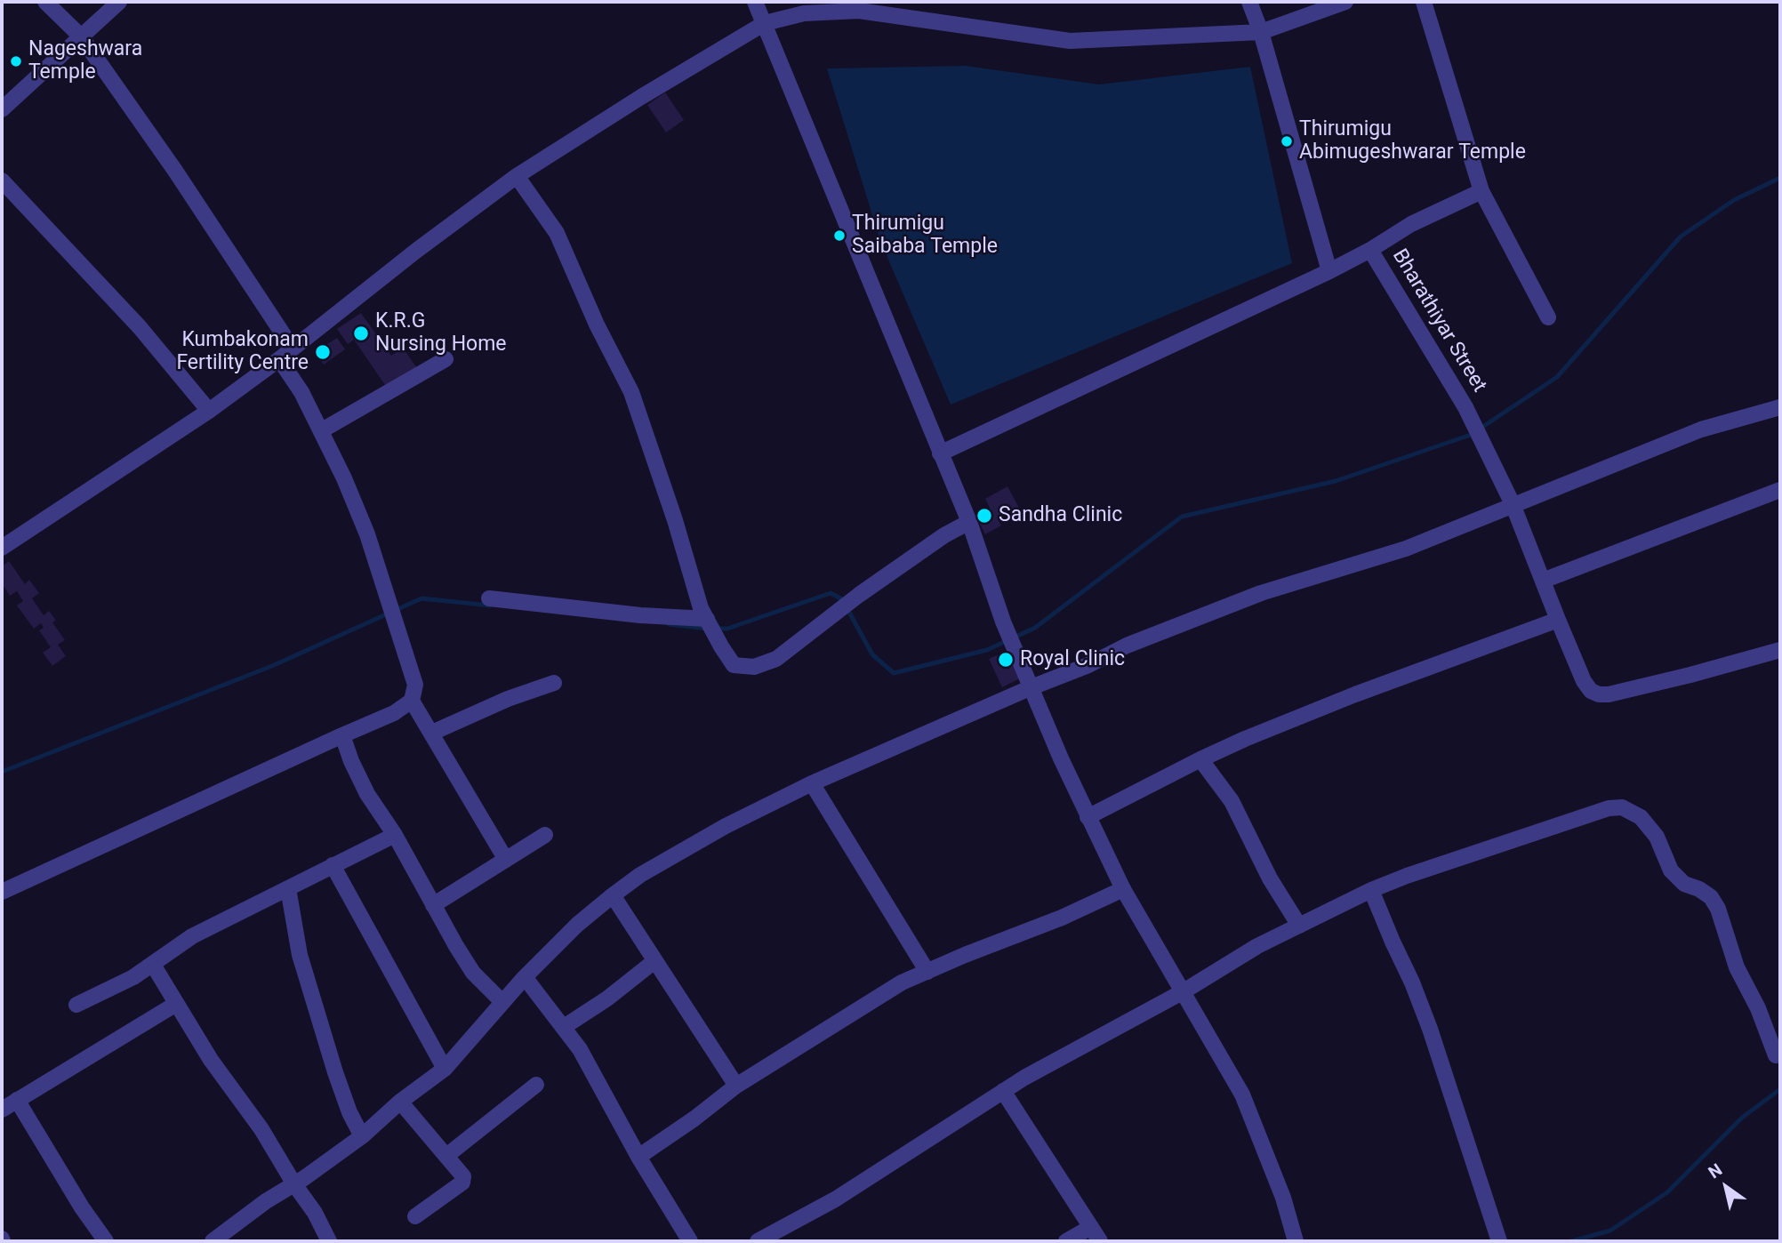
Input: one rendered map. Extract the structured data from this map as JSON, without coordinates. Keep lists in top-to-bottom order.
{
  "streets": {
    "street": ["Bharathiyar Street"]
  },
  "places": [
    "Nageshwara Temple",
    "Thirumigu Abimugeshwarar Temple",
    "Thirumigu Saibaba Temple",
    "K.R.G Nursing Home",
    "Kumbakonam Fertility Centre",
    "Sandha Clinic",
    "Royal Clinic"
  ],
  "north": "top left"
}
